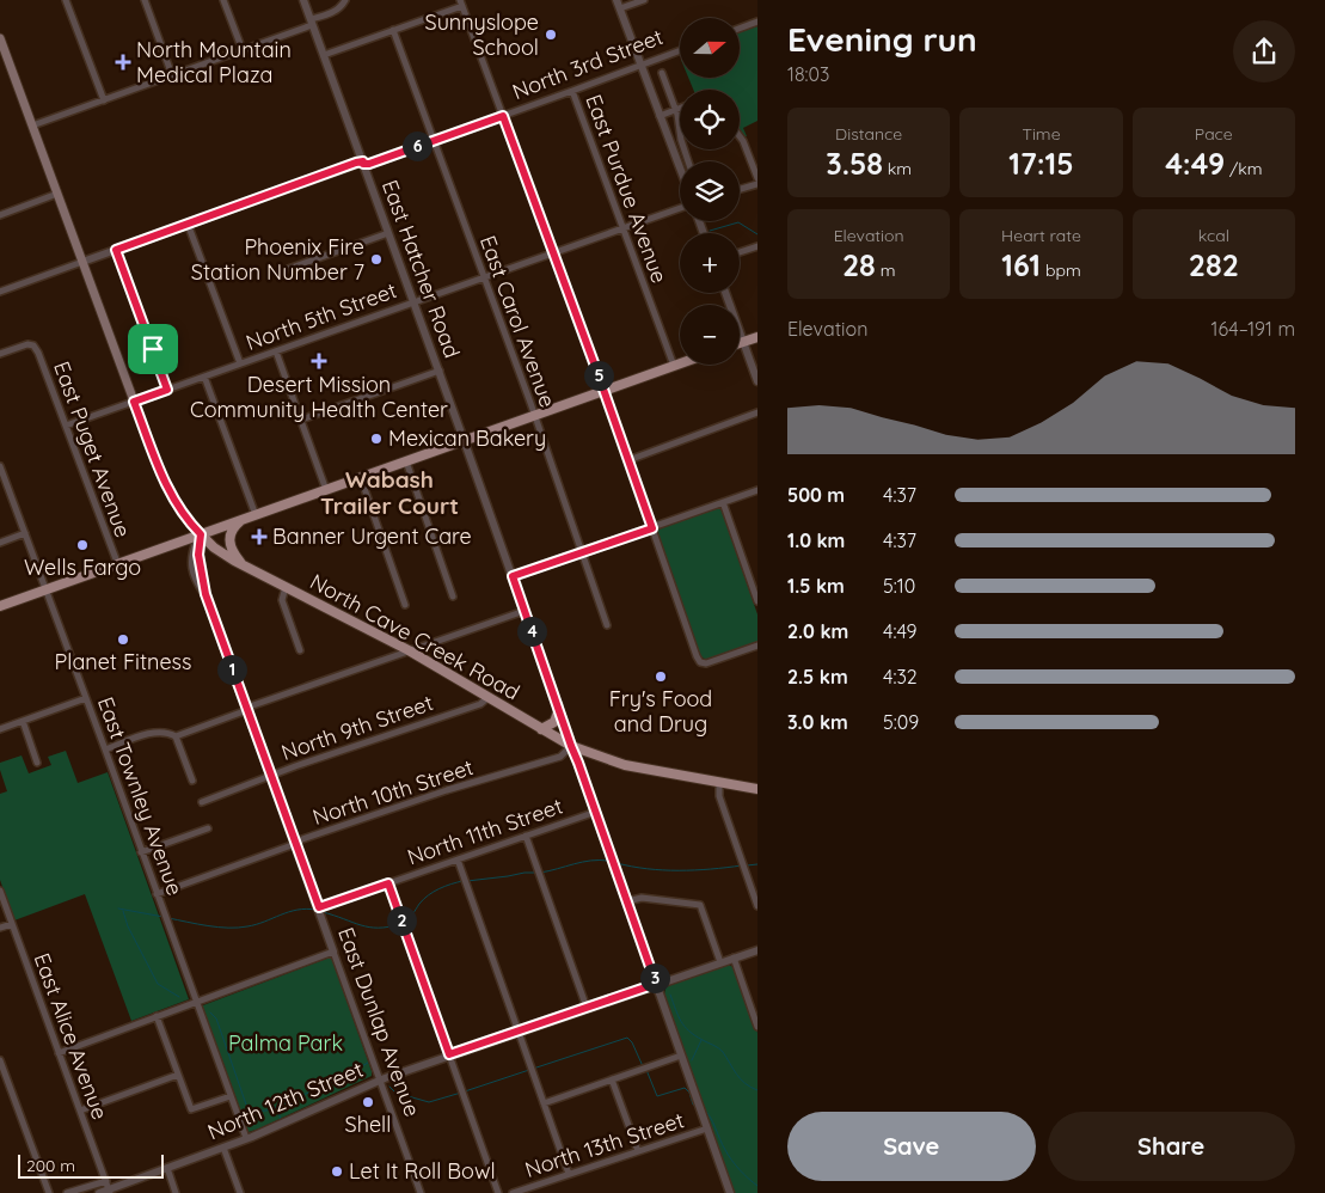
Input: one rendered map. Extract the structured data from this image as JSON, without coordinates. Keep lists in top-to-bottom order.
{
  "streets": {
    "main road": ["North Cave Creek Road"],
    "street": [
      "North 3rd Street",
      "East Purdue Avenue",
      "East Hatcher Road",
      "North 5th Street",
      "East Carol Avenue",
      "East Puget Avenue",
      "North 9th Street",
      "North 10th Street",
      "East Townley Avenue",
      "North 11th Street",
      "East Dunlap Avenue",
      "East Alice Avenue",
      "North 12th Street",
      "North 13th Street"
    ]
  },
  "crossings": [
    ["North 3rd Street", "East Purdue Avenue"],
    ["North 3rd Street", "East Hatcher Road"],
    ["North 3rd Street", "East Carol Avenue"],
    ["East Purdue Avenue", "North 5th Street"],
    ["East Hatcher Road", "North 5th Street"],
    ["East Hatcher Road", "North Cave Creek Road"],
    ["East Hatcher Road", "North 10th Street"],
    ["East Hatcher Road", "North 11th Street"],
    ["East Hatcher Road", "North 12th Street"],
    ["East Hatcher Road", "North 13th Street"],
    ["North 5th Street", "East Carol Avenue"],
    ["North 5th Street", "East Puget Avenue"],
    ["North Cave Creek Road", "North 9th Street"],
    ["North Cave Creek Road", "North 10th Street"],
    ["North Cave Creek Road", "East Dunlap Avenue"],
    ["North 9th Street", "East Dunlap Avenue"],
    ["North 10th Street", "East Townley Avenue"],
    ["North 10th Street", "East Dunlap Avenue"],
    ["East Townley Avenue", "North 12th Street"],
    ["North 11th Street", "East Dunlap Avenue"],
    ["East Dunlap Avenue", "North 12th Street"],
    ["East Alice Avenue", "North 12th Street"]
  ],
  "districts": ["Wabash Trailer Court"],
  "parks": ["Palma Park"],
  "places": {
    "other": [
      "Sunnyslope School",
      "Phoenix Fire Station Number 7",
      "Mexican Bakery",
      "Wells Fargo",
      "Planet Fitness",
      "Fry's Food and Drug",
      "Shell",
      "Let It Roll Bowl"
    ],
    "health": ["North Mountain Medical Plaza", "Desert Mission Community Health Center", "Banner Urgent Care"]
  },
  "scale_bar": "200 m",
  "north": "right",
  "page": {
    "heading": ["Evening run", "18:03"],
    "map_buttons": ["+", "−"],
    "stats": [
      ["Distance", "3.58 km"],
      ["Time", "17:15"],
      ["Pace", "4:49 /km"],
      ["Elevation", "28 m"],
      ["Heart rate", "161 bpm"],
      ["kcal", "282"]
    ],
    "pins": [
      "6",
      "5",
      "4",
      "1",
      "2",
      "3"
    ],
    "chart": ["Elevation", "164–191 m"],
    "list": [
      {
        "name": "500 m",
        "note": "4:37"
      },
      {
        "name": "1.0 km",
        "note": "4:37"
      },
      {
        "name": "1.5 km",
        "note": "5:10"
      },
      {
        "name": "2.0 km",
        "note": "4:49"
      },
      {
        "name": "2.5 km",
        "note": "4:32"
      },
      {
        "name": "3.0 km",
        "note": "5:09"
      }
    ],
    "buttons": ["Save", "Share"],
    "scale": "200 m"
  }
}
